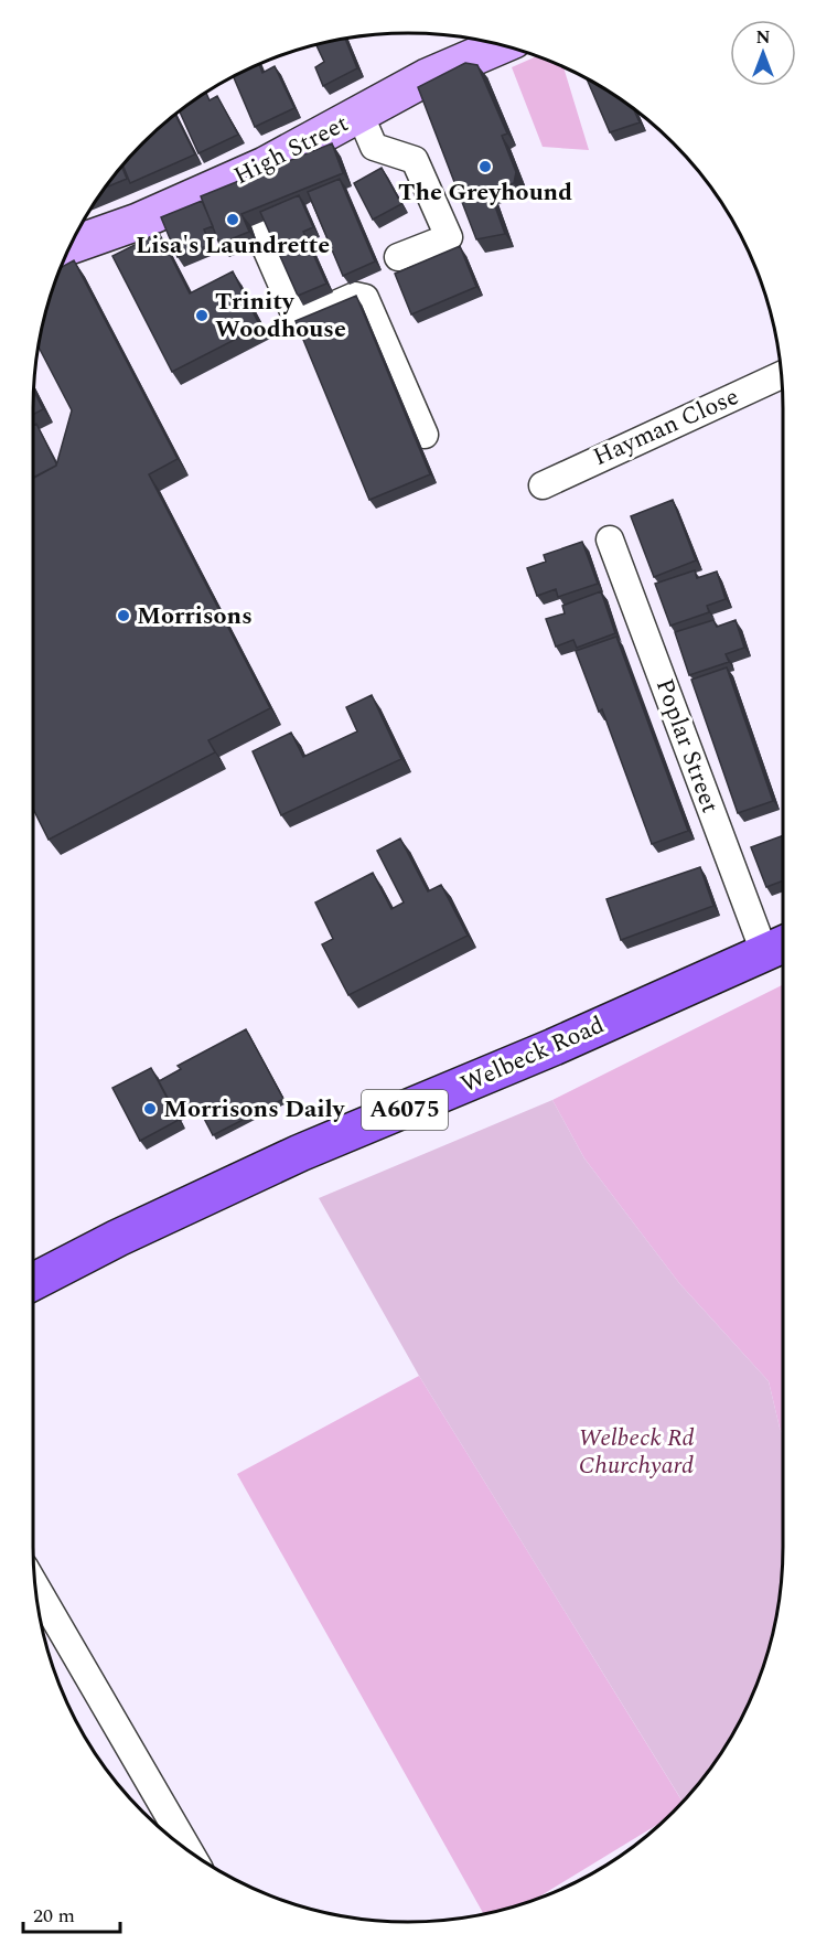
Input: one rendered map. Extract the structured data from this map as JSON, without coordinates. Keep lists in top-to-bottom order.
{
  "streets": {
    "main road": ["Welbeck Road", "A6075"],
    "street": ["High Street", "Hayman Close", "Poplar Street"]
  },
  "crossings": [
    ["Poplar Street", "Welbeck Road"]
  ],
  "parks": ["Welbeck Rd Churchyard"],
  "places": [
    "The Greyhound",
    "Lisa's Laundrette",
    "Trinity Woodhouse",
    "Morrisons",
    "Morrisons Daily"
  ],
  "scale_bar": "20 m",
  "north": "top"
}
